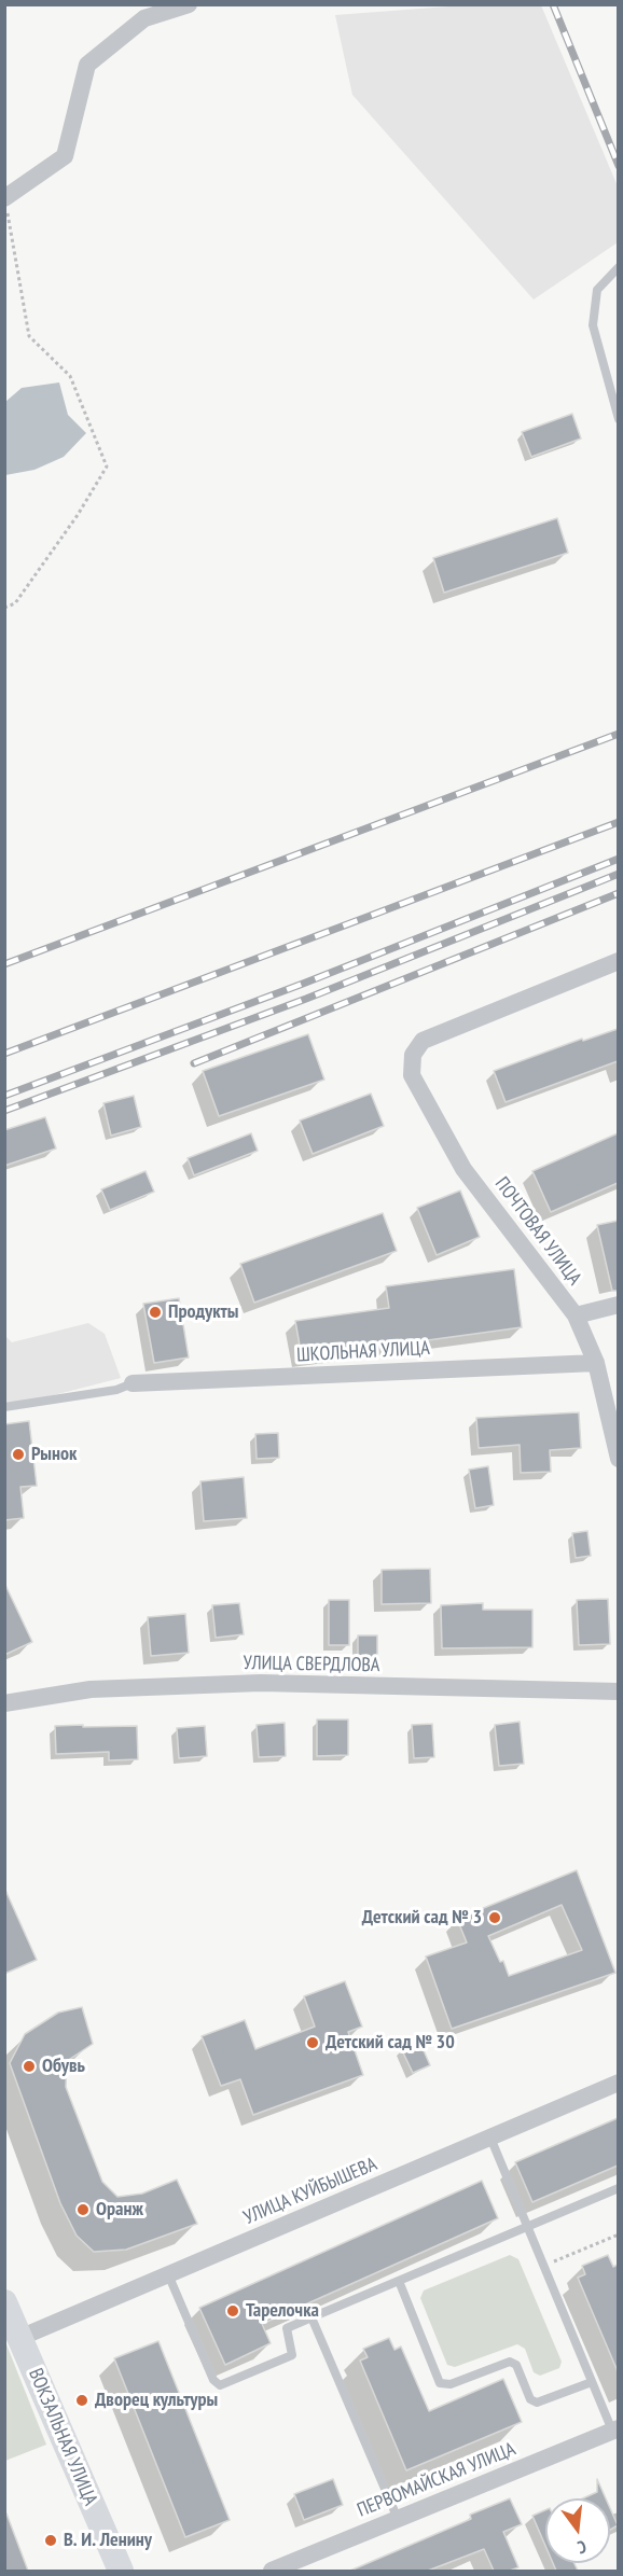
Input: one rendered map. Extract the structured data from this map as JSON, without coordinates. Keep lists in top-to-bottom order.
{
  "streets": {
    "street": [
      "ПОЧТОВАЯ УЛИЦА",
      "ШКОЛЬНАЯ УЛИЦА",
      "УЛИЦА СВЕРДЛОВА",
      "УЛИЦА КУЙБЫШЕВА",
      "ВОКЗАЛЬНАЯ УЛИЦА",
      "ПЕРВОМАЙСКАЯ УЛИЦА"
    ]
  },
  "crossings": [
    ["ПОЧТОВАЯ УЛИЦА", "ШКОЛЬНАЯ УЛИЦА"],
    ["УЛИЦА КУЙБЫШЕВА", "ВОКЗАЛЬНАЯ УЛИЦА"]
  ],
  "places": [
    "Продукты",
    "Рынок",
    "Детский сад № 3",
    "Детский сад № 30",
    "Обувь",
    "Оранж",
    "Тарелочка",
    "Дворец культуры",
    "В. И. Ленину"
  ],
  "north": "bottom"
}
